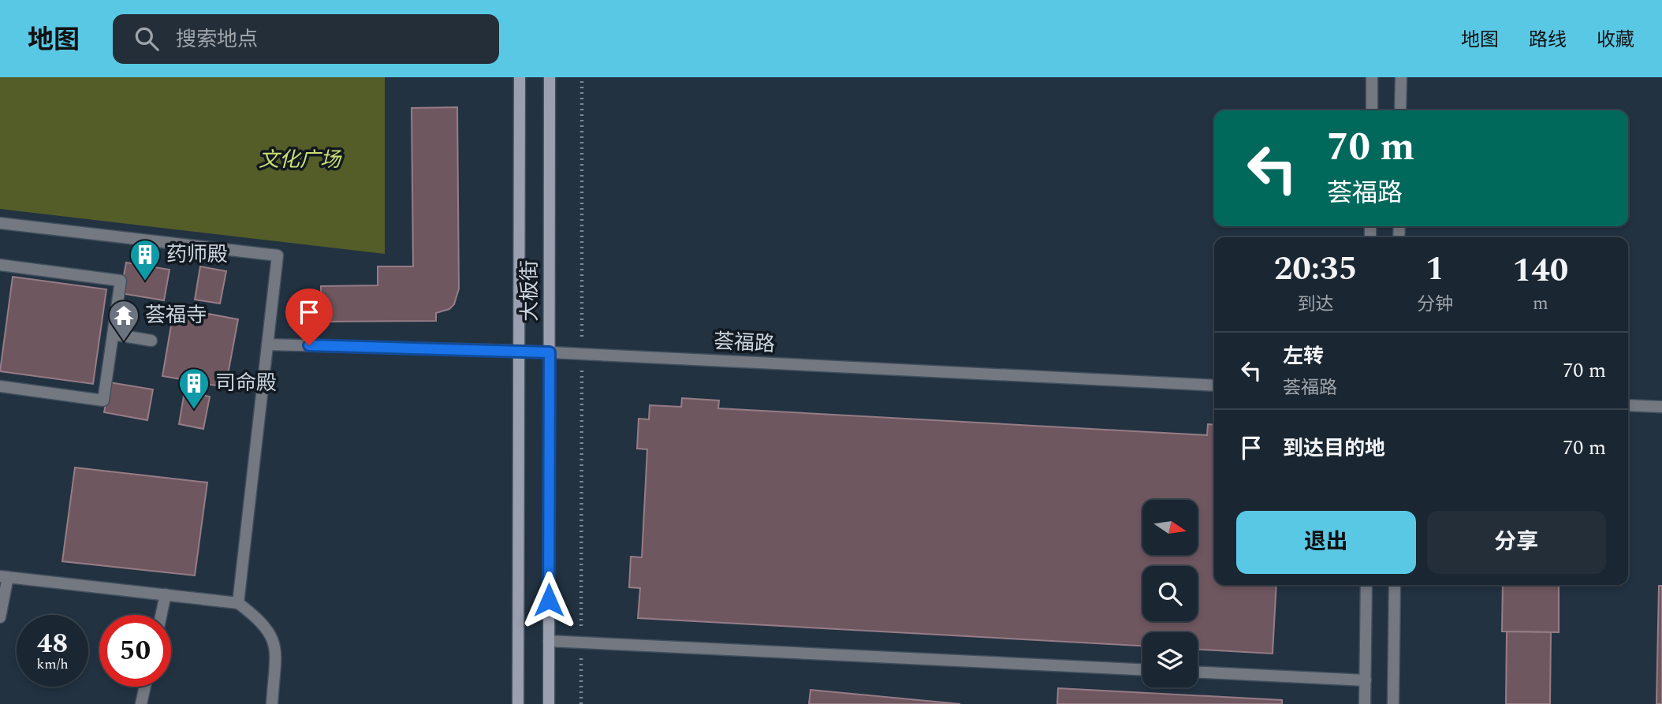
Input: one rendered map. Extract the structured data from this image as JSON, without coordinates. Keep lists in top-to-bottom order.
{
  "streets": {
    "main road": ["大板街"],
    "street": ["荟福路"]
  },
  "crossings": [
    ["大板街", "荟福路"]
  ],
  "parks": ["文化广场"],
  "places": {
    "building": ["药师殿", "司命殿"],
    "temple": ["荟福寺"]
  },
  "north": "right",
  "page": {
    "header": "地图",
    "search": "搜索地点",
    "nav": ["地图", "路线", "收藏"],
    "turn": ["70 m", "荟福路"],
    "eta": [
      "20:35",
      "到达",
      "1",
      "分钟",
      "140",
      "m"
    ],
    "list": [
      {
        "name": "左转",
        "note": "荟福路",
        "value": "70 m"
      },
      {
        "name": "到达目的地",
        "value": "70 m"
      }
    ],
    "buttons": ["退出", "分享"],
    "speed": "48 km/h",
    "limit": "50"
  }
}
